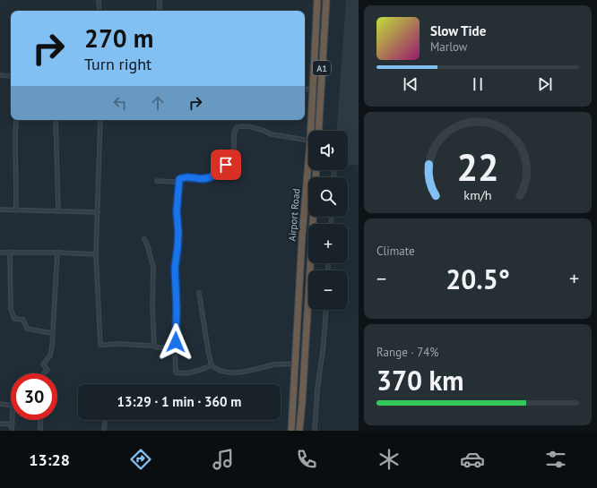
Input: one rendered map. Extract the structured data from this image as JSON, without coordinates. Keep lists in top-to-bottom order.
{
  "streets": {
    "highway": ["A1", "Airport Road"]
  },
  "page": {
    "turn": ["270 m", "Turn right"],
    "song": ["Slow Tide", "Marlow"],
    "map_buttons": ["+", "−"],
    "tile": [
      "Climate",
      ["Range · 74%", "370 km"]
    ],
    "heat": ["−", "20.5°", "+"],
    "limit": "30",
    "trip": "13:29 · 1 min · 360 m",
    "tabs": "13:28",
    "gauge": ["22", "km/h"]
  }
}
